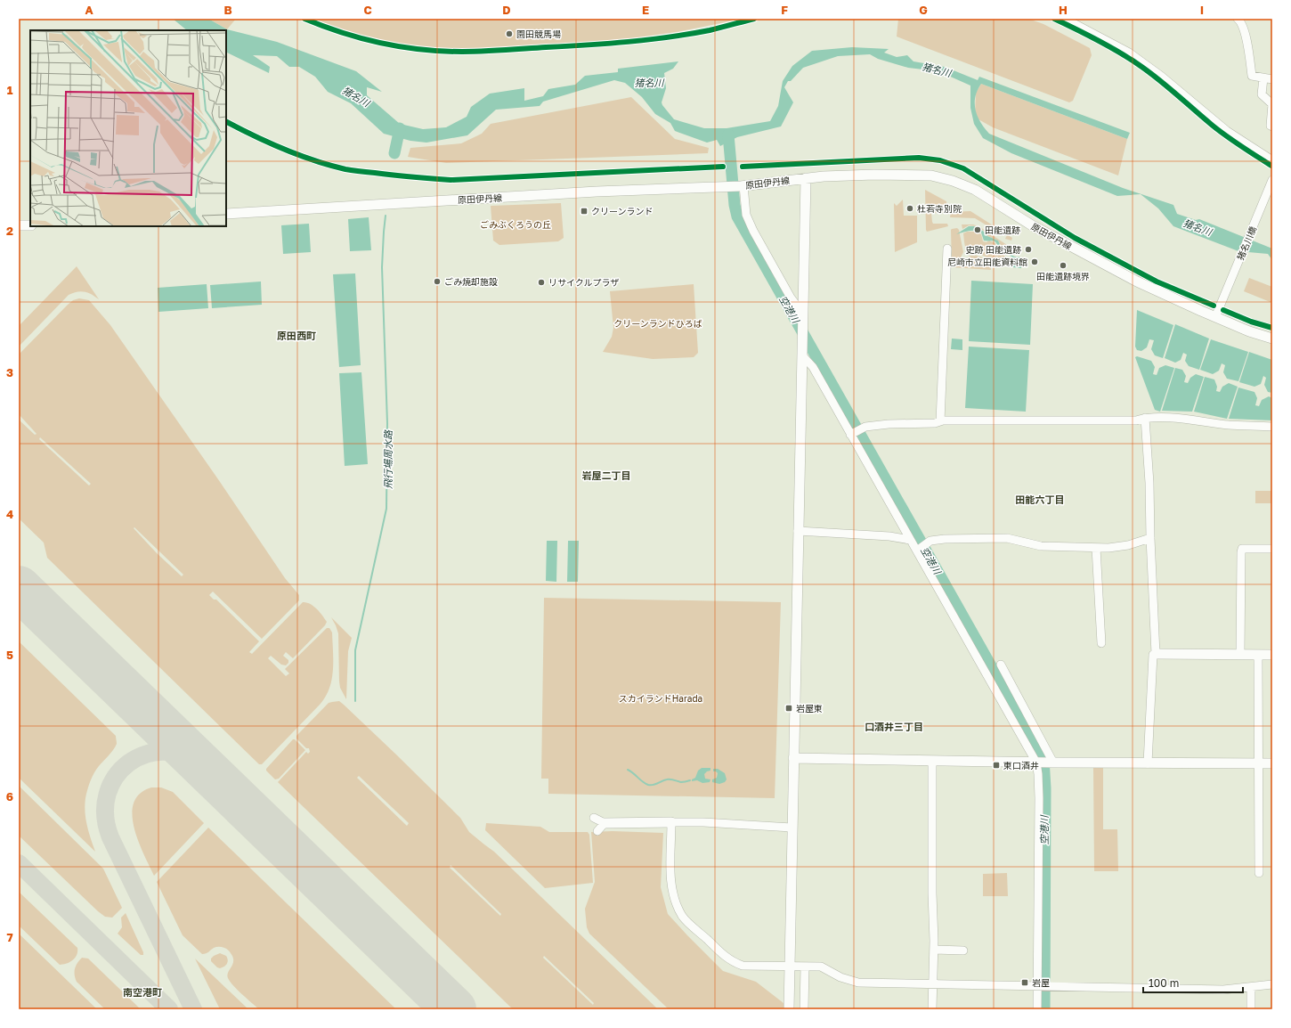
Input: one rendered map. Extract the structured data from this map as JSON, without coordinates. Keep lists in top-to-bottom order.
{
  "streets": {
    "street": ["原田伊丹線", "猪名川橋"]
  },
  "crossings": [
    ["原田伊丹線", "猪名川橋"]
  ],
  "districts": [
    "原田西町",
    "岩屋二丁目",
    "田能六丁目",
    "口酒井三丁目",
    "南空港町"
  ],
  "water": ["猪名川", "空港川", "飛行場周水路"],
  "parks": ["ごみぶくろうの丘", "クリーンランドひろば", "スカイランドHarada"],
  "places": {
    "other": [
      "園田競馬場",
      "杜若寺別院",
      "田能遺跡",
      "史跡 田能遺跡",
      "尼崎市立田能資料館",
      "田能遺跡境界",
      "ごみ焼却施設",
      "リサイクルプラザ"
    ],
    "transit": [
      "クリーンランド",
      "岩屋東",
      "東口酒井",
      "岩屋"
    ]
  },
  "scale_bar": "100 m",
  "grid": {
    "columns": [
      "A",
      "B",
      "C",
      "D",
      "E",
      "F",
      "G",
      "H",
      "I"
    ],
    "rows": [
      "1",
      "2",
      "3",
      "4",
      "5",
      "6",
      "7"
    ]
  }
}
